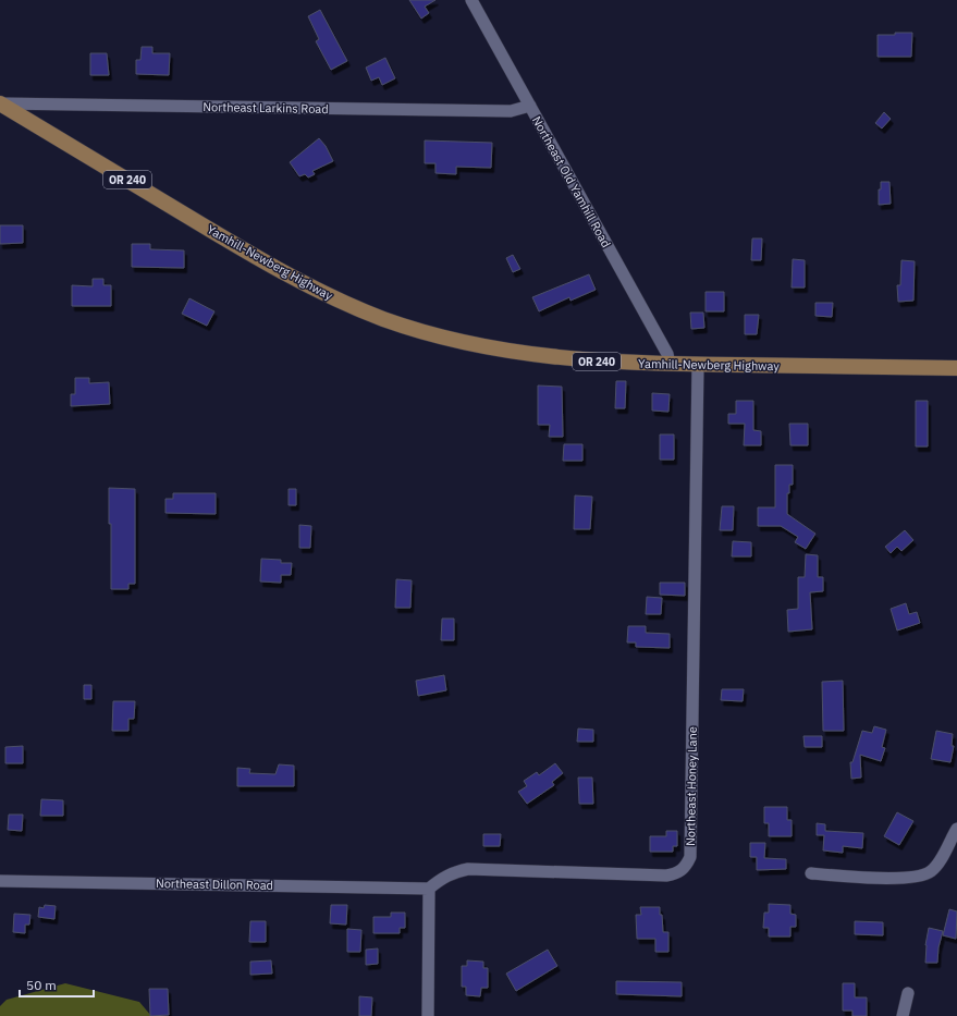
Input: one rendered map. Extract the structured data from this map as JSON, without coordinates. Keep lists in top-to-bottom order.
{
  "streets": {
    "main road": ["OR 240", "Yamhill-Newberg Highway"],
    "street": [
      "Northeast Larkins Road",
      "Northeast Old Yamhill Road",
      "Northeast Honey Lane",
      "Northeast Dillon Road"
    ]
  },
  "crossings": [
    ["Northeast Larkins Road", "Northeast Old Yamhill Road"],
    ["Northeast Larkins Road", "Yamhill-Newberg Highway"],
    ["Northeast Old Yamhill Road", "Yamhill-Newberg Highway"],
    ["Yamhill-Newberg Highway", "Northeast Honey Lane"],
    ["Northeast Honey Lane", "Northeast Dillon Road"]
  ],
  "scale_bar": "50 m"
}
